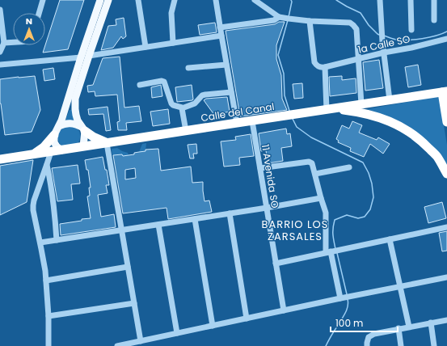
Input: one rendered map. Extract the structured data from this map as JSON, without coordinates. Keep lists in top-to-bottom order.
{
  "streets": {
    "highway": ["Calle del Canal"],
    "street": ["1a Calle SO", "11 Avenida SO"]
  },
  "crossings": [
    ["Calle del Canal", "11 Avenida SO"]
  ],
  "districts": ["BARRIO LOS ZARSALES"],
  "scale_bar": "100 m",
  "north": "top"
}
